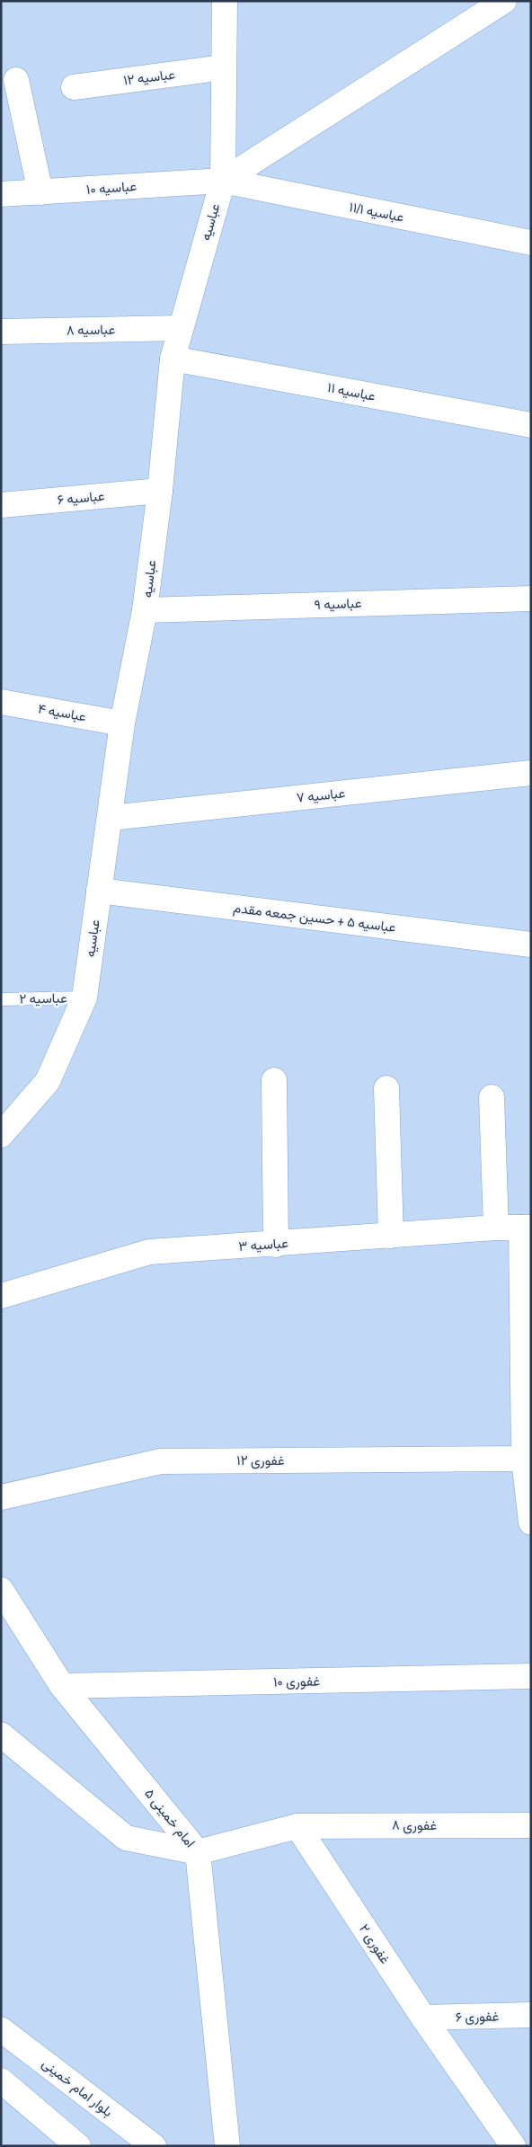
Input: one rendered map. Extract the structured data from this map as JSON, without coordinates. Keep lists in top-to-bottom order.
{
  "streets": {
    "street": [
      "عباسیه ۱۲",
      "عباسیه ۱۰",
      "عباسیه ۱۱/۱",
      "عباسیه",
      "عباسیه ۸",
      "عباسیه ۱۱",
      "عباسیه ۶",
      "عباسیه ۹",
      "عباسیه ۴",
      "عباسیه ۷",
      "عباسیه ۵ + حسین جمعه مقدم",
      "عباسیه ۳",
      "غفوری ۱۲",
      "غفوری ۱۰",
      "امام خمینی ۵",
      "غفوری ۸",
      "غفوری ۲",
      "غفوری ۶",
      "بلوار امام خمینی"
    ],
    "lane": ["عباسیه ۲"]
  },
  "crossings": [
    ["عباسیه ۱۲", "عباسیه"],
    ["عباسیه ۱۰", "عباسیه ۱۱/۱"],
    ["عباسیه ۱۰", "عباسیه"],
    ["عباسیه ۱۱/۱", "عباسیه"],
    ["عباسیه", "عباسیه ۸"],
    ["عباسیه", "عباسیه ۱۱"],
    ["عباسیه", "عباسیه ۶"],
    ["عباسیه", "عباسیه ۹"],
    ["عباسیه", "عباسیه ۴"],
    ["عباسیه", "عباسیه ۷"],
    ["عباسیه", "عباسیه ۵ + حسین جمعه مقدم"],
    ["عباسیه", "عباسیه ۲"],
    ["غفوری ۱۰", "امام خمینی ۵"],
    ["غفوری ۸", "غفوری ۲"],
    ["غفوری ۲", "غفوری ۶"]
  ]
}
